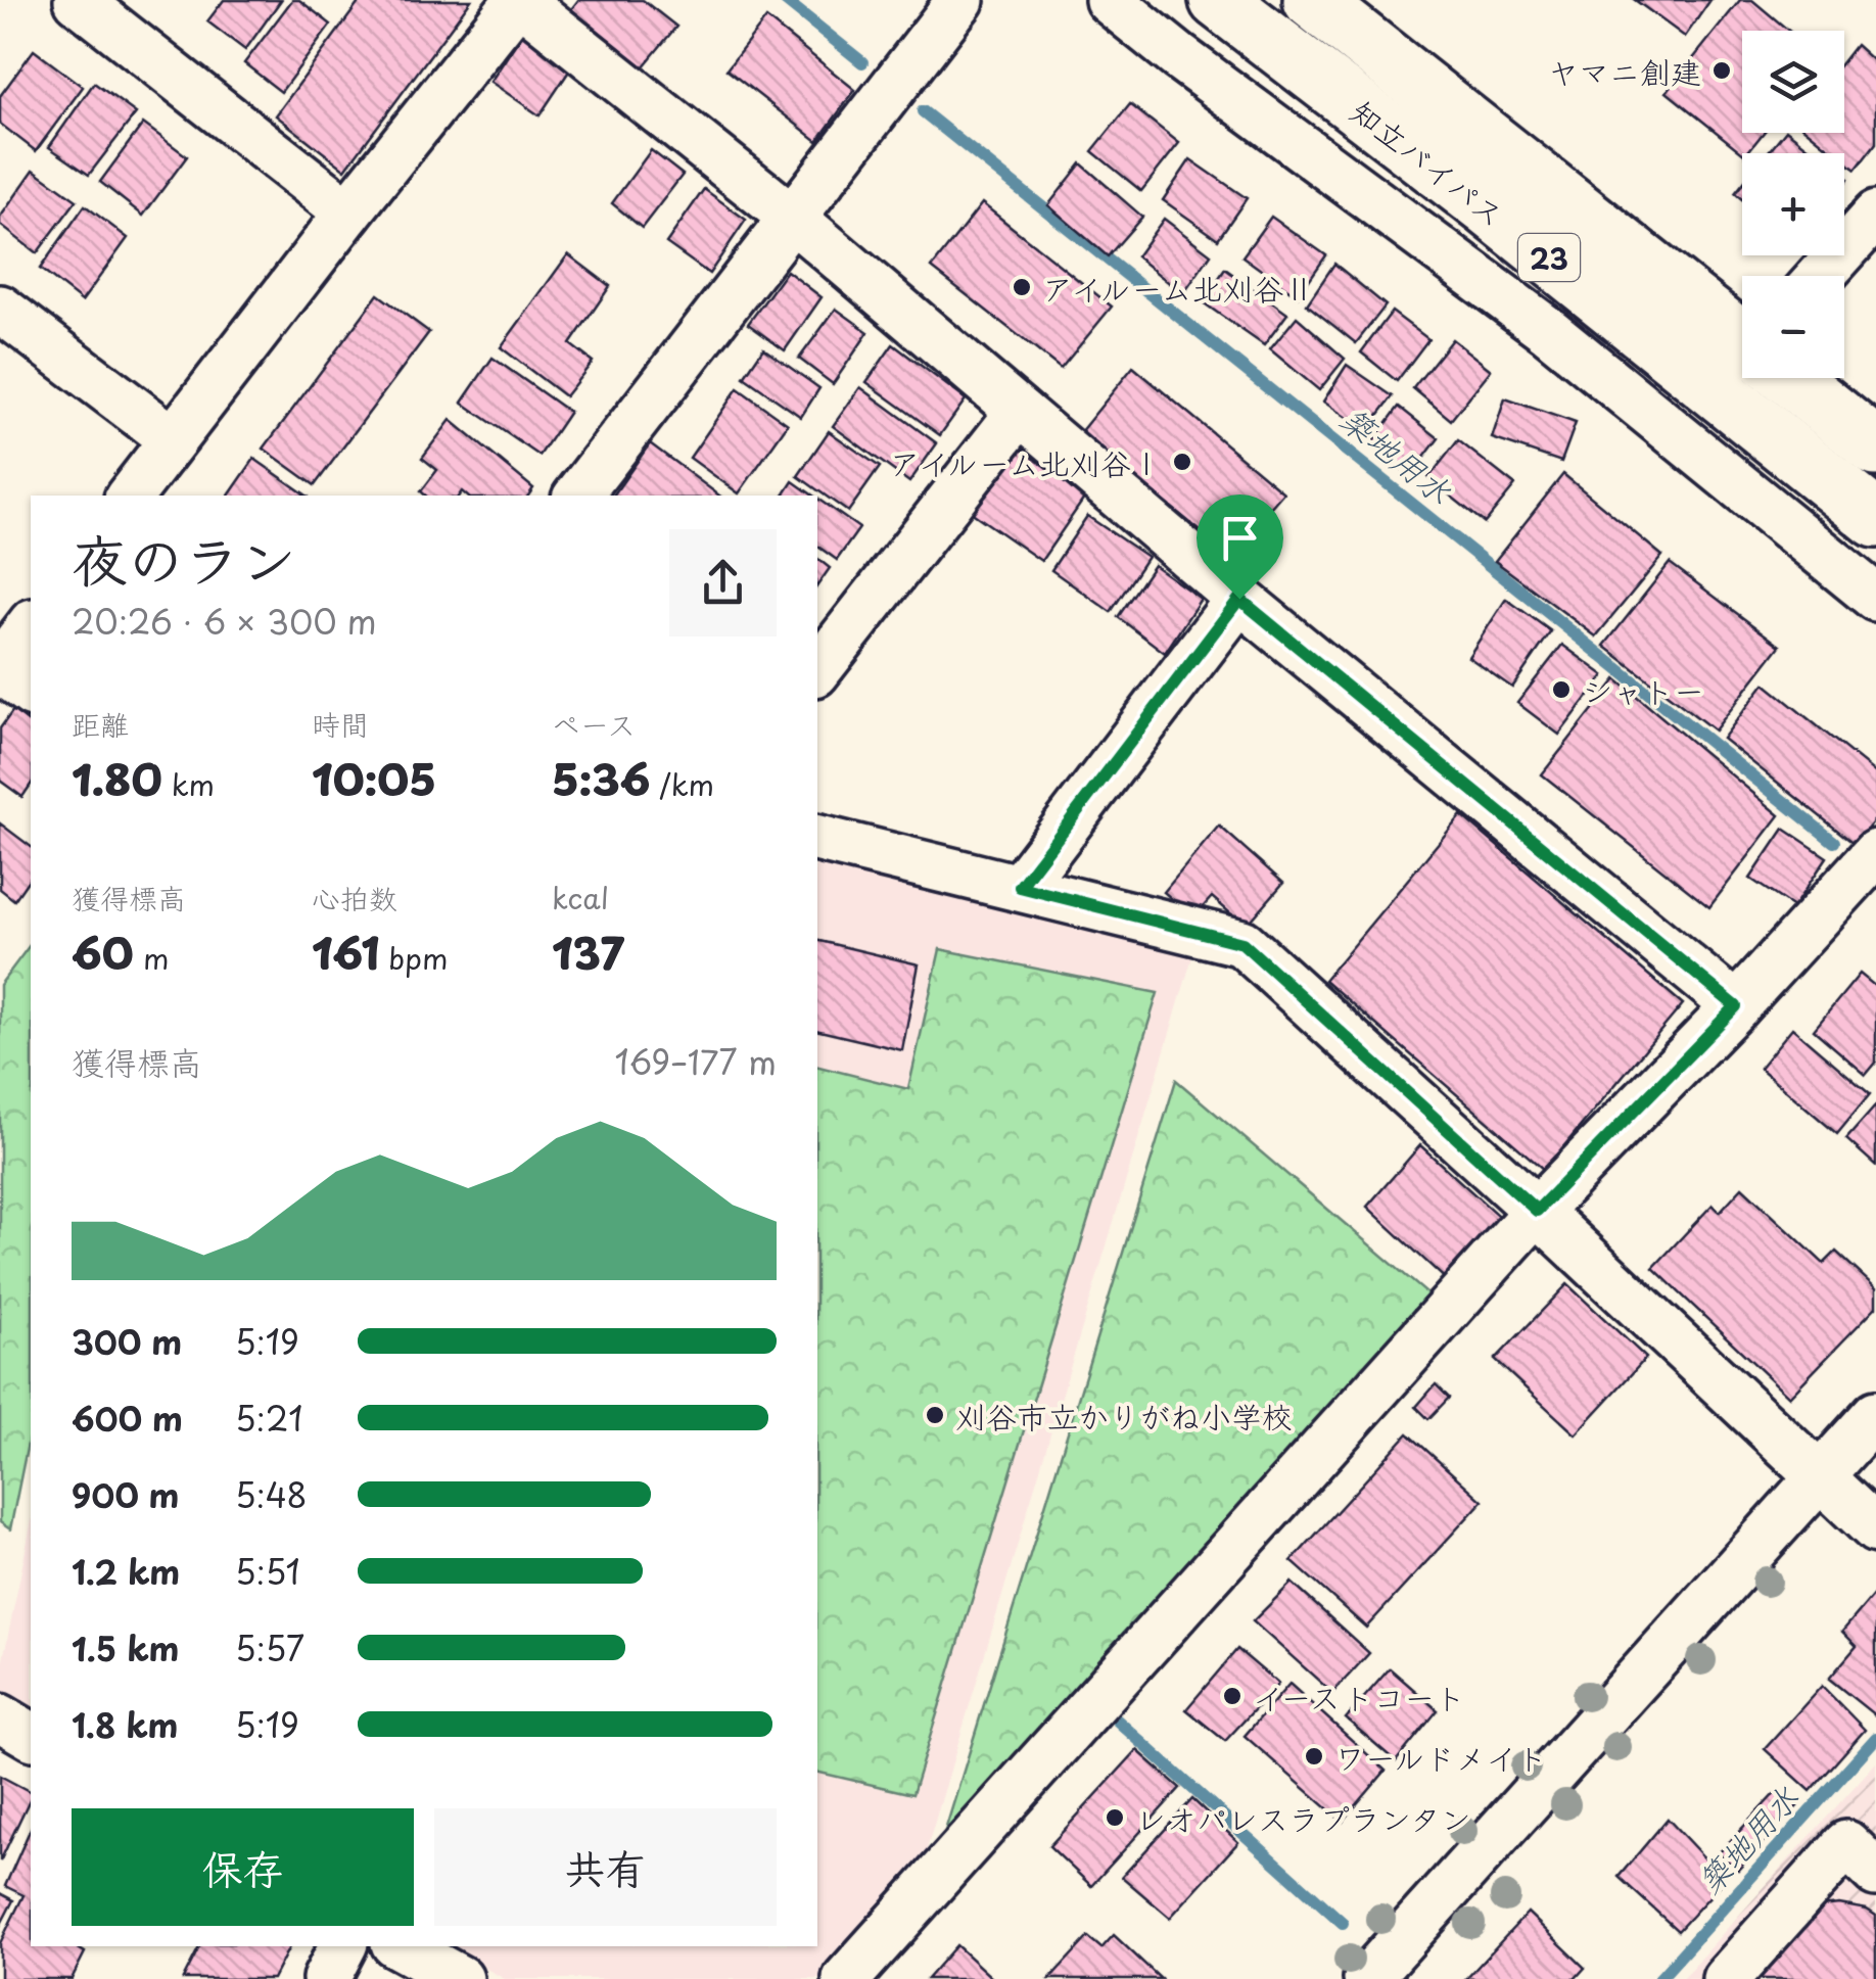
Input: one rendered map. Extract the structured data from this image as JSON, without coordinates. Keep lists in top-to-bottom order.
{
  "streets": {
    "highway": ["知立バイパス", "23"]
  },
  "water": ["築地用水"],
  "places": [
    "ヤマニ創建",
    "アイルーム北刈谷Ⅱ",
    "アイルーム北刈谷Ⅰ",
    "シャトー",
    "刈谷市立かりがね小学校",
    "イーストコート",
    "ワールドメイト",
    "レオパレスラプランタン"
  ],
  "page": {
    "map_buttons": ["+", "−"],
    "heading": ["夜のラン", "20:26 · 6 × 300 m"],
    "stats": [
      ["距離", "1.80 km"],
      ["時間", "10:05"],
      ["ペース", "5:36 /km"],
      ["獲得標高", "60 m"],
      ["心拍数", "161 bpm"],
      ["kcal", "137"]
    ],
    "chart": ["獲得標高", "169–177 m"],
    "list": [
      {
        "name": "300 m",
        "note": "5:19"
      },
      {
        "name": "600 m",
        "note": "5:21"
      },
      {
        "name": "900 m",
        "note": "5:48"
      },
      {
        "name": "1.2 km",
        "note": "5:51"
      },
      {
        "name": "1.5 km",
        "note": "5:57"
      },
      {
        "name": "1.8 km",
        "note": "5:19"
      }
    ],
    "buttons": ["保存", "共有"]
  }
}
